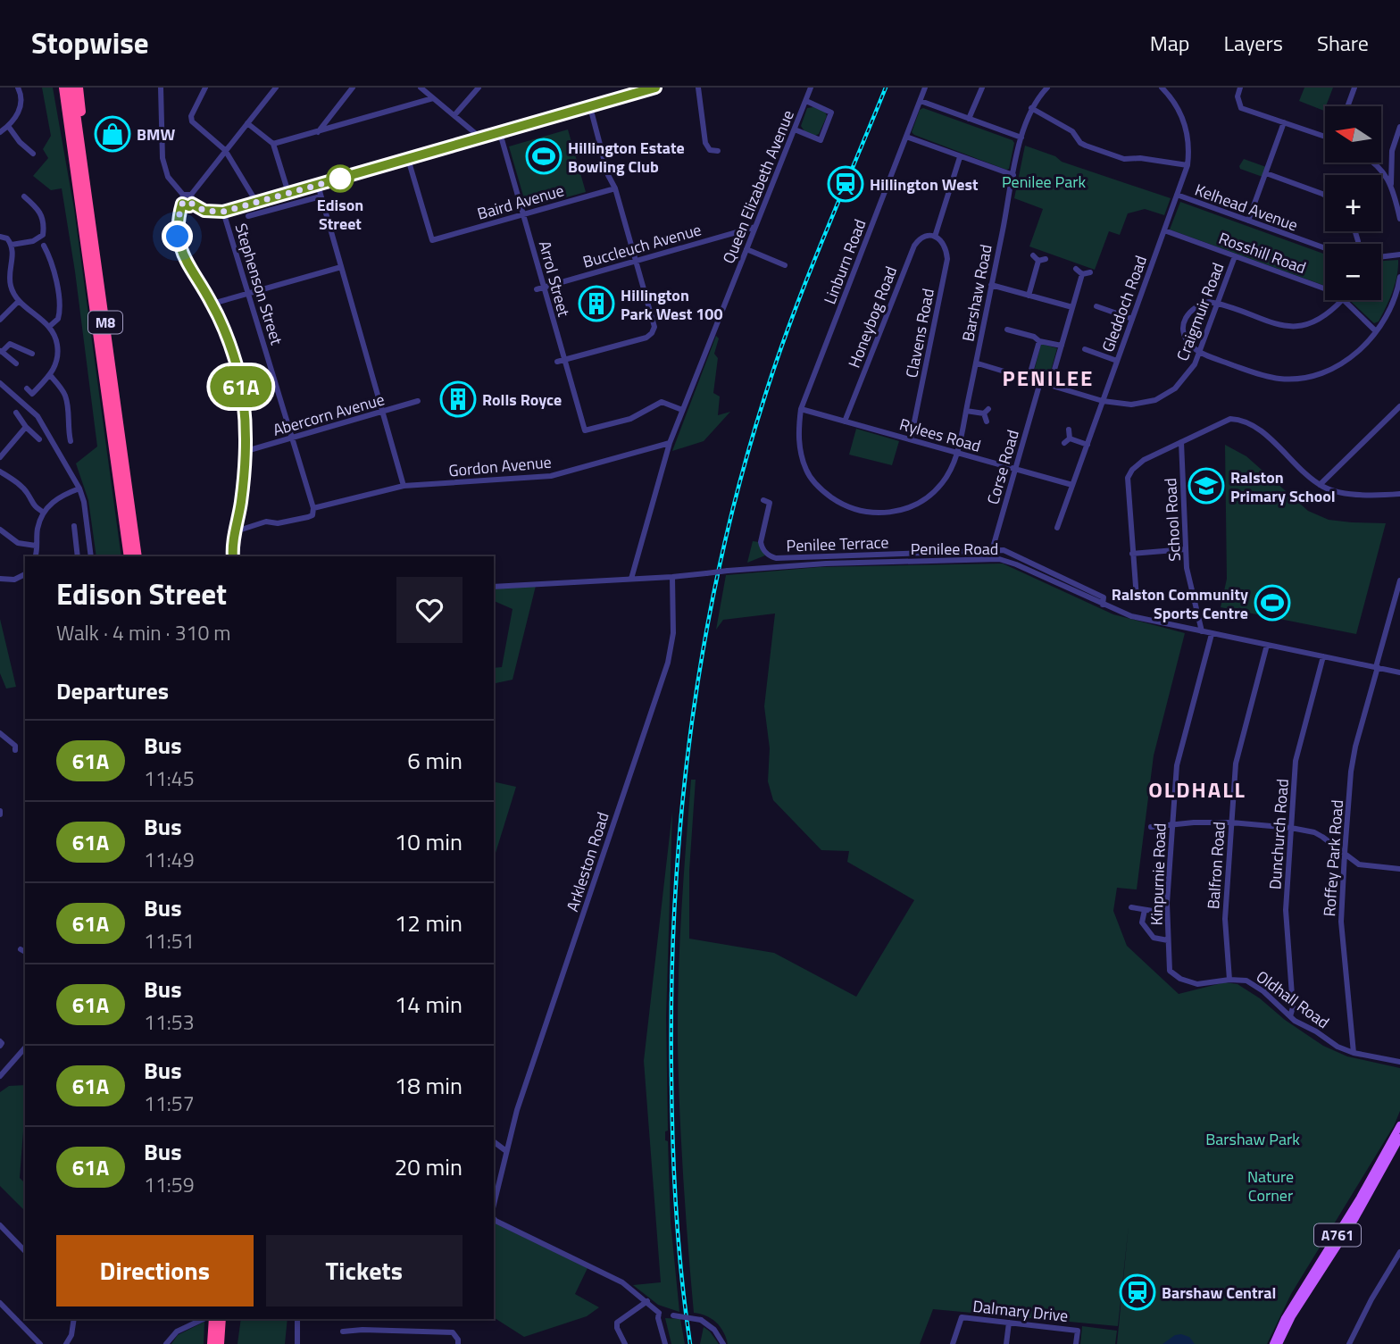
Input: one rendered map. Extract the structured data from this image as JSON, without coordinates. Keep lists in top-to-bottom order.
{
  "streets": {
    "highway": ["M8"],
    "main road": ["A761"],
    "street": [
      "Queen Elizabeth Avenue",
      "Baird Avenue",
      "Kelhead Avenue",
      "Buccleuch Avenue",
      "Rosshill Road",
      "Linburn Road",
      "Arrol Street",
      "Stephenson Street",
      "Barshaw Road",
      "Gleddoch Road",
      "Craigmuir Road",
      "Honeybog Road",
      "Clavens Road",
      "Abercorn Avenue",
      "Rylees Road",
      "Gordon Avenue",
      "Corse Road",
      "School Road",
      "Penilee Terrace",
      "Penilee Road",
      "Dunchurch Road",
      "Roffey Park Road",
      "Arkleston Road",
      "Balfron Road",
      "Kinpurnie Road",
      "Oldhall Road",
      "Dalmary Drive"
    ]
  },
  "crossings": [
    ["Queen Elizabeth Avenue", "Buccleuch Avenue"],
    ["Queen Elizabeth Avenue", "Arrol Street"],
    ["Queen Elizabeth Avenue", "Gordon Avenue"],
    ["Queen Elizabeth Avenue", "Penilee Road"],
    ["Baird Avenue", "Arrol Street"],
    ["Kelhead Avenue", "Gleddoch Road"],
    ["Buccleuch Avenue", "Arrol Street"],
    ["Rosshill Road", "Gleddoch Road"],
    ["Rosshill Road", "Craigmuir Road"],
    ["Linburn Road", "Barshaw Road"],
    ["Linburn Road", "Rylees Road"],
    ["Stephenson Street", "Abercorn Avenue"],
    ["Stephenson Street", "Gordon Avenue"],
    ["Barshaw Road", "Craigmuir Road"],
    ["Barshaw Road", "Rylees Road"],
    ["Gleddoch Road", "Craigmuir Road"],
    ["Gleddoch Road", "Rylees Road"],
    ["Craigmuir Road", "Corse Road"],
    ["Honeybog Road", "Clavens Road"],
    ["Honeybog Road", "Rylees Road"],
    ["Clavens Road", "Rylees Road"],
    ["Rylees Road", "Corse Road"],
    ["Corse Road", "Penilee Terrace"],
    ["Corse Road", "Penilee Road"],
    ["School Road", "Penilee Road"],
    ["Penilee Terrace", "Penilee Road"],
    ["Penilee Road", "Dunchurch Road"],
    ["Penilee Road", "Roffey Park Road"],
    ["Penilee Road", "Arkleston Road"],
    ["Penilee Road", "Balfron Road"],
    ["Penilee Road", "Kinpurnie Road"],
    ["Dunchurch Road", "Oldhall Road"],
    ["Roffey Park Road", "Oldhall Road"],
    ["Balfron Road", "Oldhall Road"],
    ["Kinpurnie Road", "Oldhall Road"]
  ],
  "districts": ["PENILEE", "OLDHALL"],
  "parks": ["Penilee Park", "Barshaw Park", "Nature Corner"],
  "places": {
    "shop": ["BMW"],
    "sports": ["Hillington Estate Bowling Club", "Ralston Community Sports Centre"],
    "other": ["Edison Street"],
    "station": ["Hillington West", "Barshaw Central"],
    "building": ["Hillington Park West 100", "Rolls Royce"],
    "school or university": ["Ralston Primary School"]
  },
  "lines": ["bus line 61A"],
  "north": "left",
  "page": {
    "header": "Stopwise",
    "nav": ["Map", "Layers", "Share"],
    "on_map": "61A",
    "map_buttons": ["+", "−"],
    "heading": [
      ["Edison Street", "Walk · 4 min · 310 m"],
      "Departures"
    ],
    "list": [
      {
        "mark": "61A",
        "name": "Bus",
        "note": "11:45",
        "value": "6 min"
      },
      {
        "mark": "61A",
        "name": "Bus",
        "note": "11:49",
        "value": "10 min"
      },
      {
        "mark": "61A",
        "name": "Bus",
        "note": "11:51",
        "value": "12 min"
      },
      {
        "mark": "61A",
        "name": "Bus",
        "note": "11:53",
        "value": "14 min"
      },
      {
        "mark": "61A",
        "name": "Bus",
        "note": "11:57",
        "value": "18 min"
      },
      {
        "mark": "61A",
        "name": "Bus",
        "note": "11:59",
        "value": "20 min"
      }
    ],
    "buttons": ["Directions", "Tickets"]
  }
}
